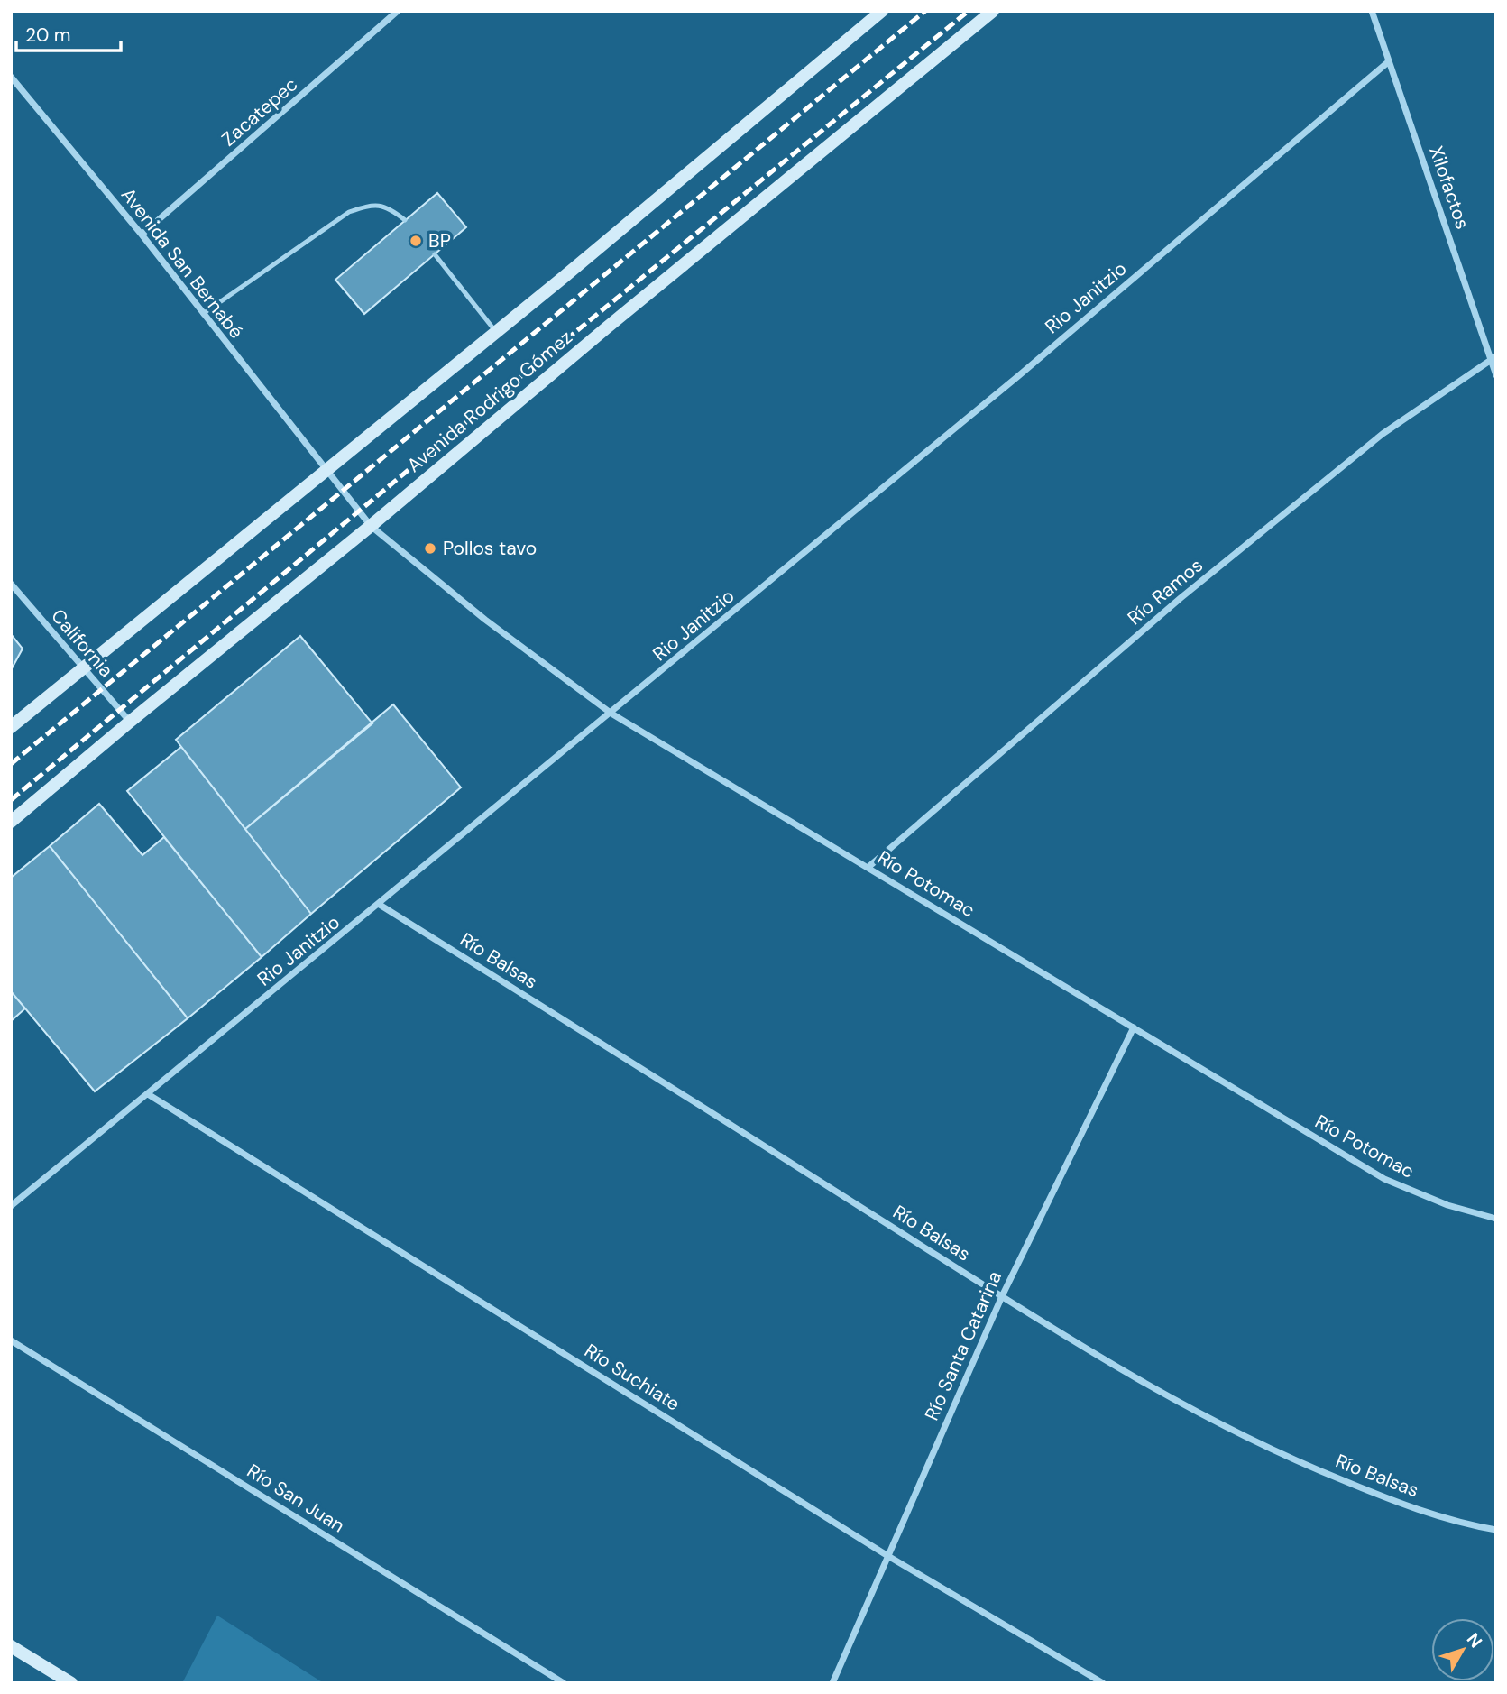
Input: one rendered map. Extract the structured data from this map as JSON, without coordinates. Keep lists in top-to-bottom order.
{
  "streets": {
    "main road": ["Avenida Rodrigo Gómez"],
    "street": [
      "Zacatepec",
      "Xilofactos",
      "Avenida San Bernabé",
      "Rio Janitzio",
      "Río Ramos",
      "California",
      "Río Potomac",
      "Río Balsas",
      "Río Santa Catarina",
      "Río Suchiate",
      "Río San Juan"
    ]
  },
  "crossings": [
    ["Zacatepec", "Avenida San Bernabé"],
    ["Xilofactos", "Rio Janitzio"],
    ["Xilofactos", "Río Ramos"],
    ["Avenida San Bernabé", "Avenida Rodrigo Gómez"],
    ["Avenida San Bernabé", "Río Potomac"],
    ["Rio Janitzio", "Río Potomac"],
    ["Rio Janitzio", "Río Balsas"],
    ["Rio Janitzio", "Río Suchiate"],
    ["Avenida Rodrigo Gómez", "California"],
    ["Avenida Rodrigo Gómez", "Río Potomac"],
    ["Río Ramos", "Río Potomac"],
    ["Río Potomac", "Río Santa Catarina"],
    ["Río Balsas", "Río Santa Catarina"],
    ["Río Santa Catarina", "Río Suchiate"]
  ],
  "places": ["BP", "Pollos tavo"],
  "scale_bar": "20 m",
  "north": "top right"
}
